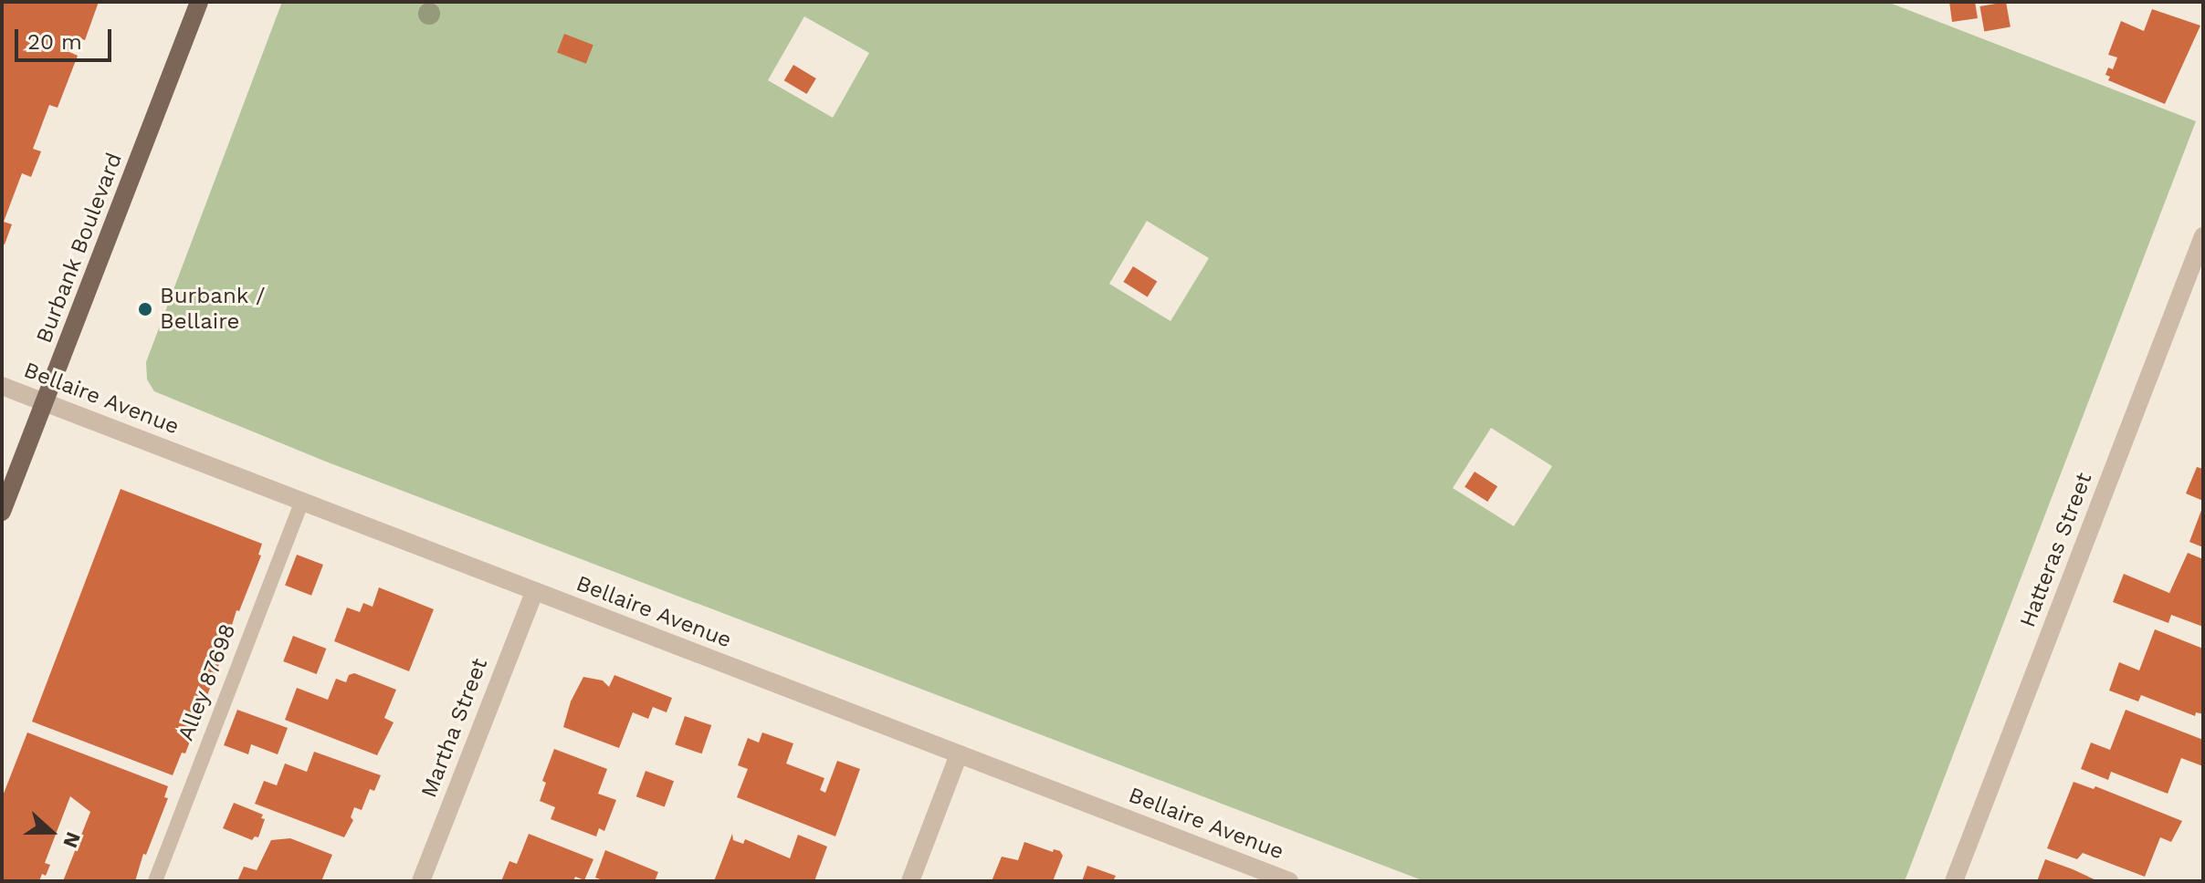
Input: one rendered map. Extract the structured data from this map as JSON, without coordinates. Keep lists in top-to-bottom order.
{
  "streets": {
    "main road": ["Burbank Boulevard"],
    "street": ["Bellaire Avenue", "Hatteras Street", "Martha Street"],
    "lane": ["Alley 87698"]
  },
  "crossings": [
    ["Burbank Boulevard", "Bellaire Avenue"],
    ["Bellaire Avenue", "Alley 87698"],
    ["Bellaire Avenue", "Martha Street"]
  ],
  "places": ["Burbank / Bellaire"],
  "scale_bar": "20 m",
  "north": "right"
}
